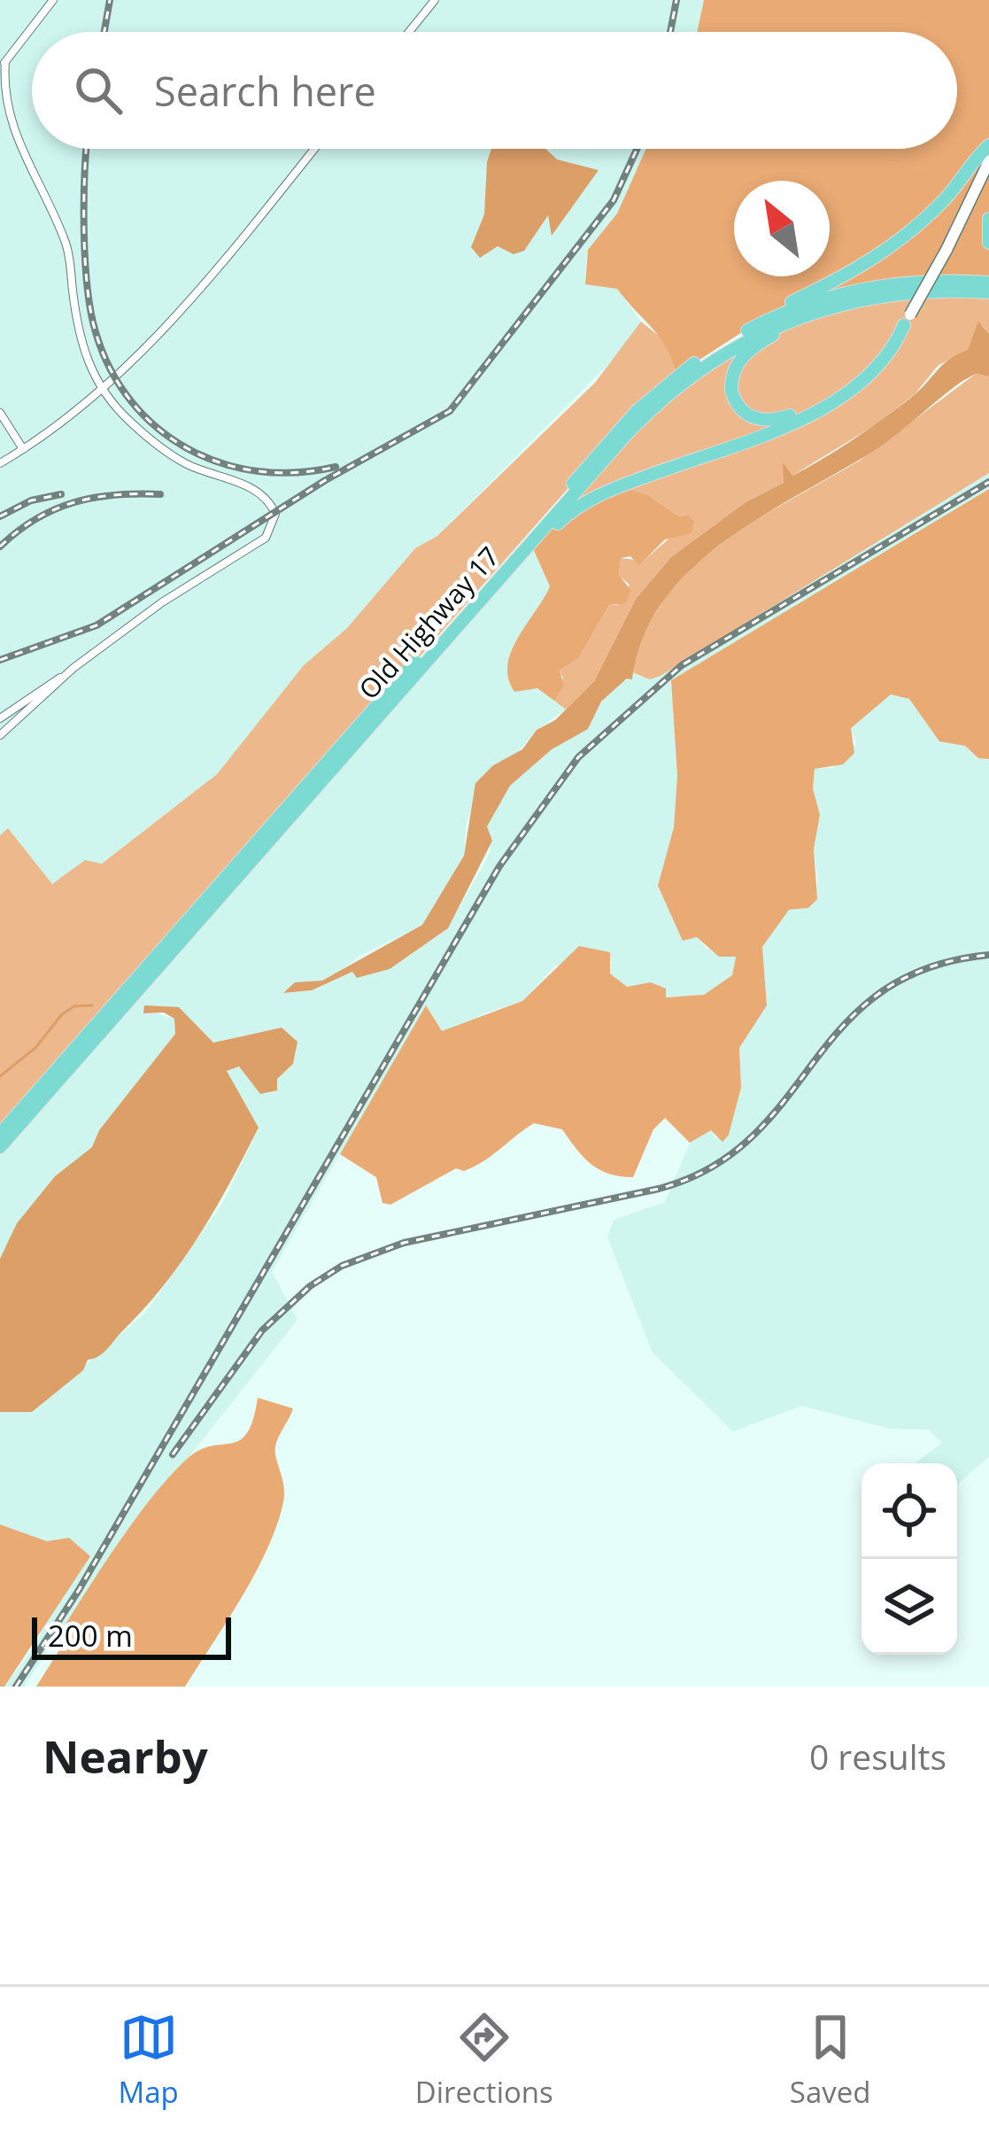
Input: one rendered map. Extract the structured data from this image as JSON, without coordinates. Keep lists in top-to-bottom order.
{
  "streets": {
    "main road": ["Old Highway 17"]
  },
  "scale_bar": "200 m",
  "north": "top left",
  "page": {
    "search": "Search here",
    "scale": "200 m",
    "heading": ["Nearby", "0 results"],
    "nav": ["Map", "Directions", "Saved"]
  }
}
